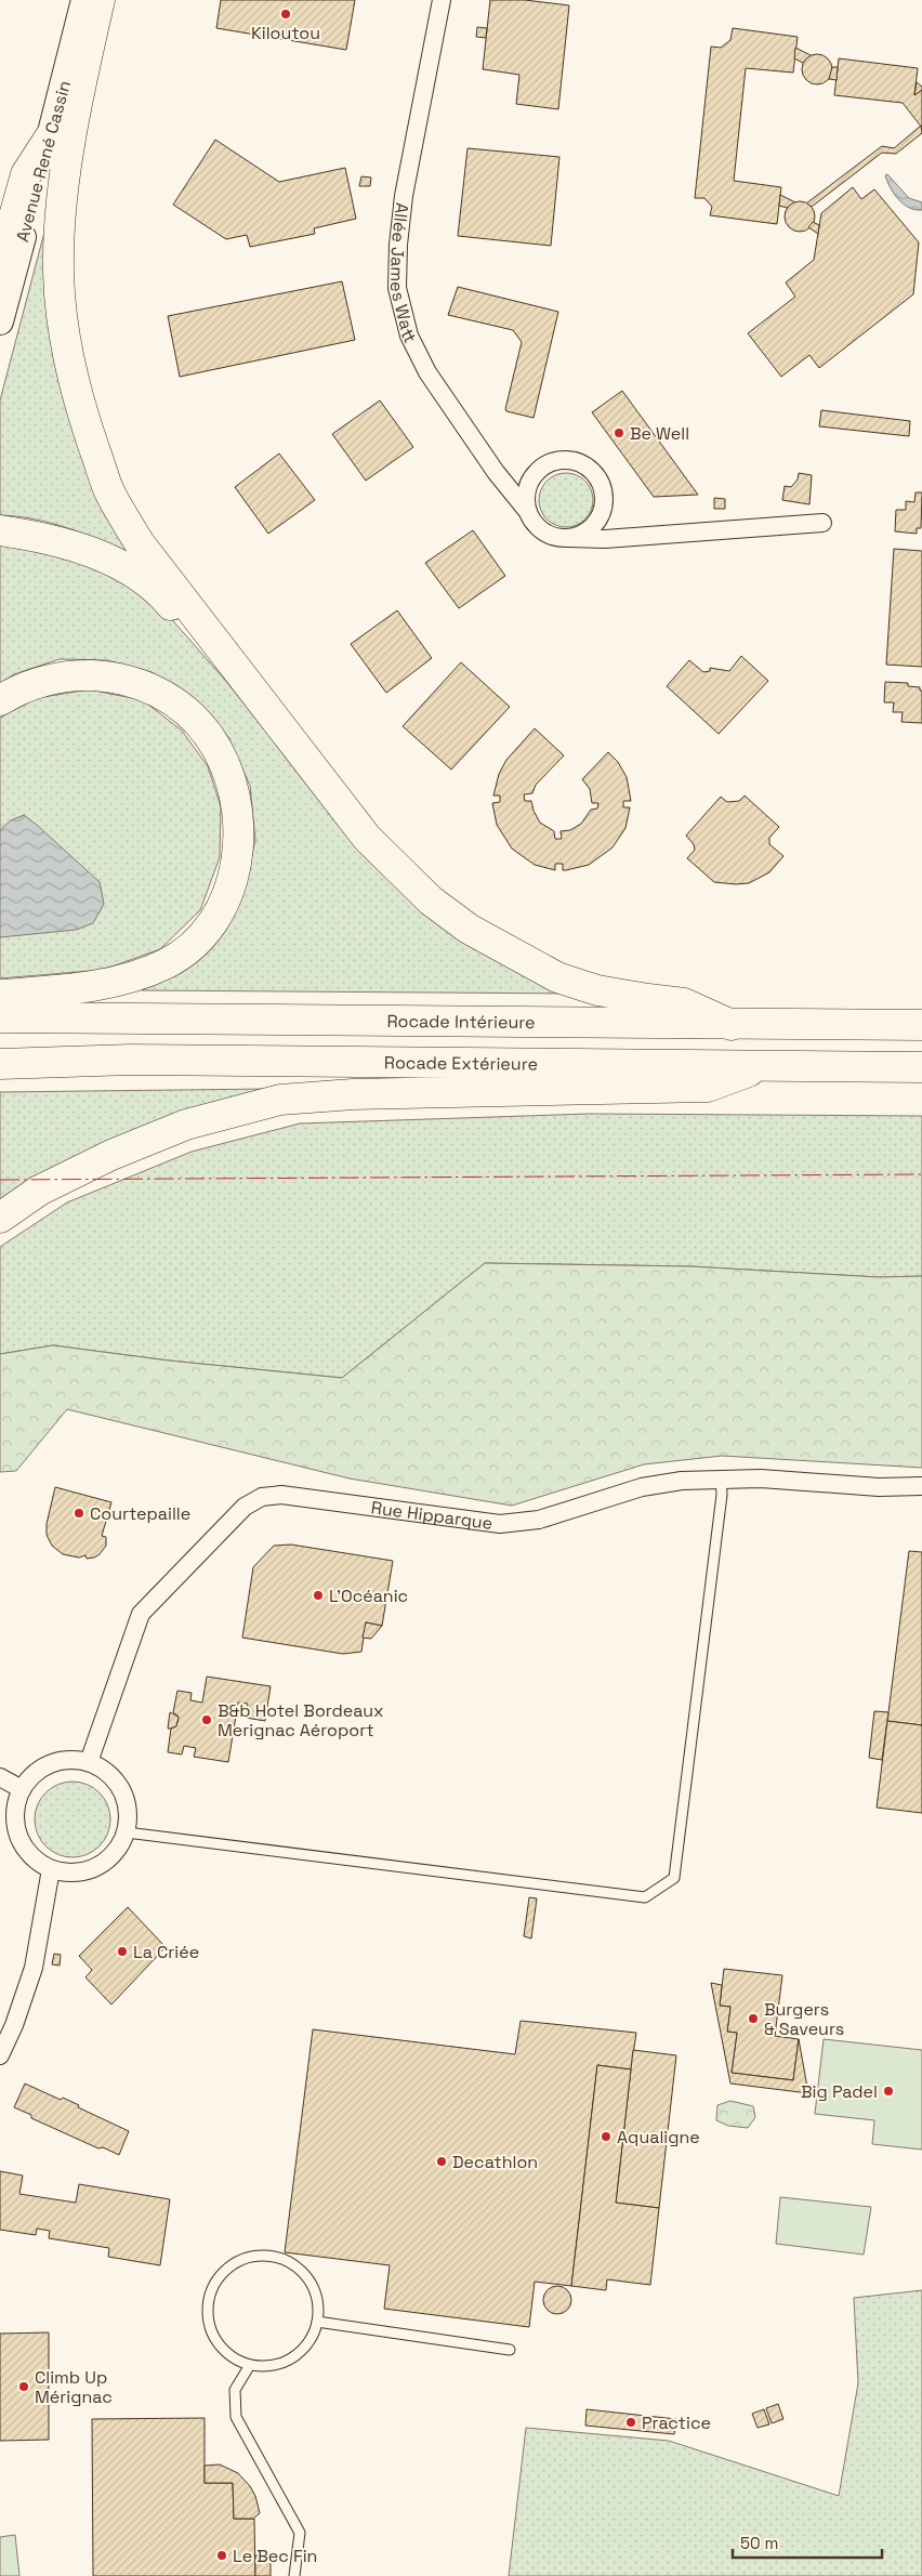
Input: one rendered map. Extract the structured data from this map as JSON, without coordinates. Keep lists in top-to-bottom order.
{
  "streets": {
    "highway": ["Rocade Intérieure", "Rocade Extérieure"],
    "main road": ["Avenue René Cassin"],
    "street": ["Allée James Watt", "Rue Hipparque"]
  },
  "places": [
    "Kiloutou",
    "Be Well",
    "Courtepaille",
    "L’Océanic",
    "B&b Hotel Bordeaux Merignac Aéroport",
    "La Criée",
    "Burgers & Saveurs",
    "Big Padel",
    "Aqualigne",
    "Decathlon",
    "Climb Up Mérignac",
    "Practice",
    "Le Bec Fin"
  ],
  "scale_bar": "50 m"
}
